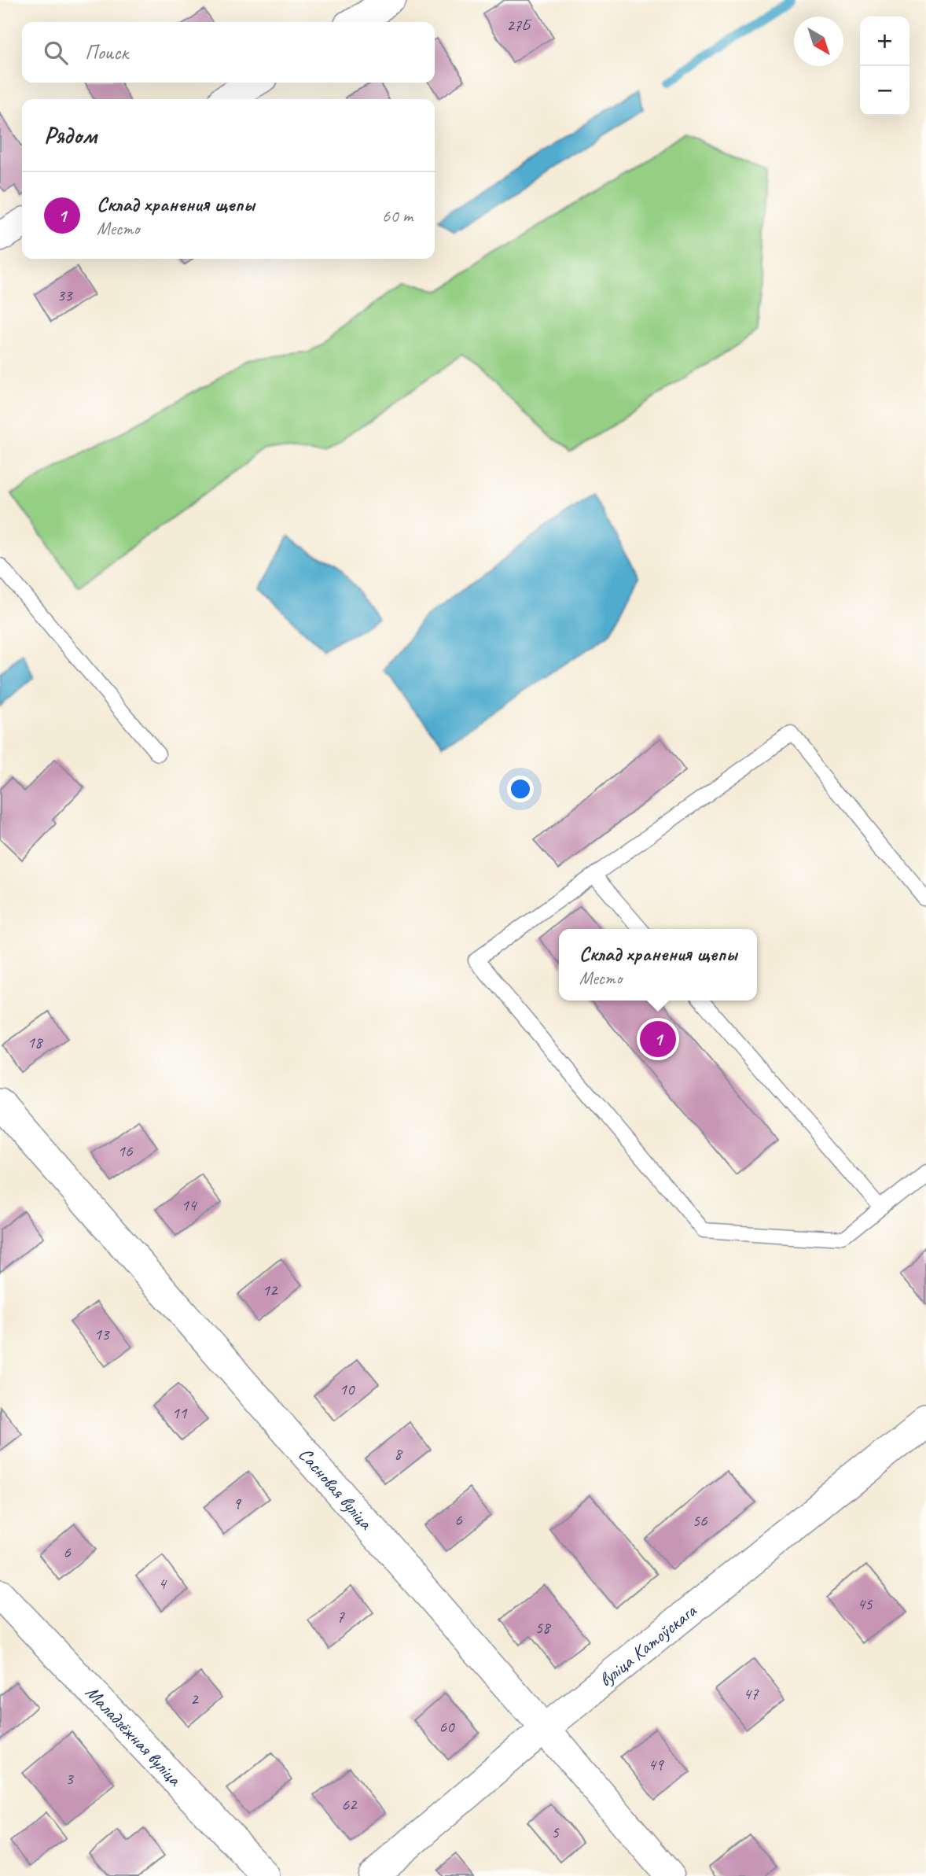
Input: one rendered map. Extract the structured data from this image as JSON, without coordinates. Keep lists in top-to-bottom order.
{
  "streets": {
    "street": ["Сасновая вуліца", "вуліца Катоўскага", "Маладзёжная вуліца"]
  },
  "crossings": [
    ["Сасновая вуліца", "вуліца Катоўскага"]
  ],
  "house_numbers": [
    "27Б",
    "33",
    "18",
    "16",
    "14",
    "12",
    "13",
    "10",
    "11",
    "8",
    "9",
    "6",
    "56",
    "6",
    "4",
    "45",
    "7",
    "58",
    "47",
    "2",
    "60",
    "49",
    "3",
    "62",
    "5"
  ],
  "north": "bottom right",
  "page": {
    "map_buttons": ["+", "−"],
    "search": "Поиск",
    "heading": "Рядом",
    "list": [
      {
        "mark": "1",
        "name": "Склад хранения щепы",
        "note": "Место",
        "value": "60 m"
      }
    ],
    "popup": ["Склад хранения щепы", "Место"],
    "pins": "1"
  }
}
